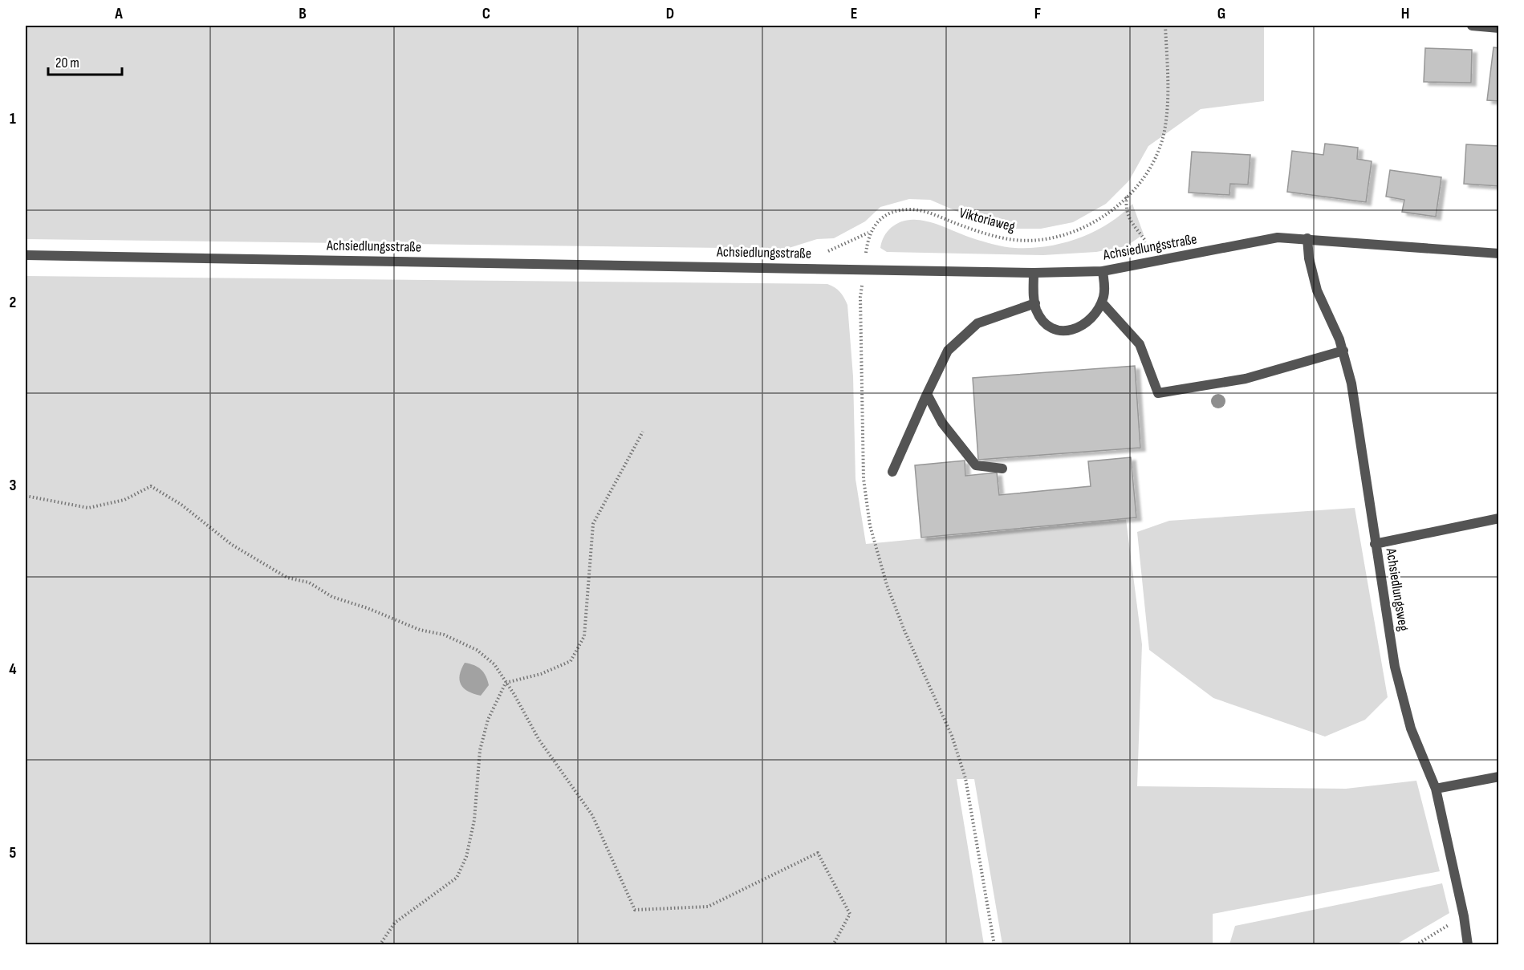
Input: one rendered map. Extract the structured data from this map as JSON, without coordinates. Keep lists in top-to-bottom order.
{
  "streets": {
    "street": ["Achsiedlungsstraße", "Achsiedlungsweg"],
    "path": ["Viktoriaweg"]
  },
  "crossings": [
    ["Achsiedlungsstraße", "Achsiedlungsweg"]
  ],
  "scale_bar": "20 m",
  "grid": {
    "columns": [
      "A",
      "B",
      "C",
      "D",
      "E",
      "F",
      "G",
      "H"
    ],
    "rows": [
      "1",
      "2",
      "3",
      "4",
      "5"
    ]
  }
}
